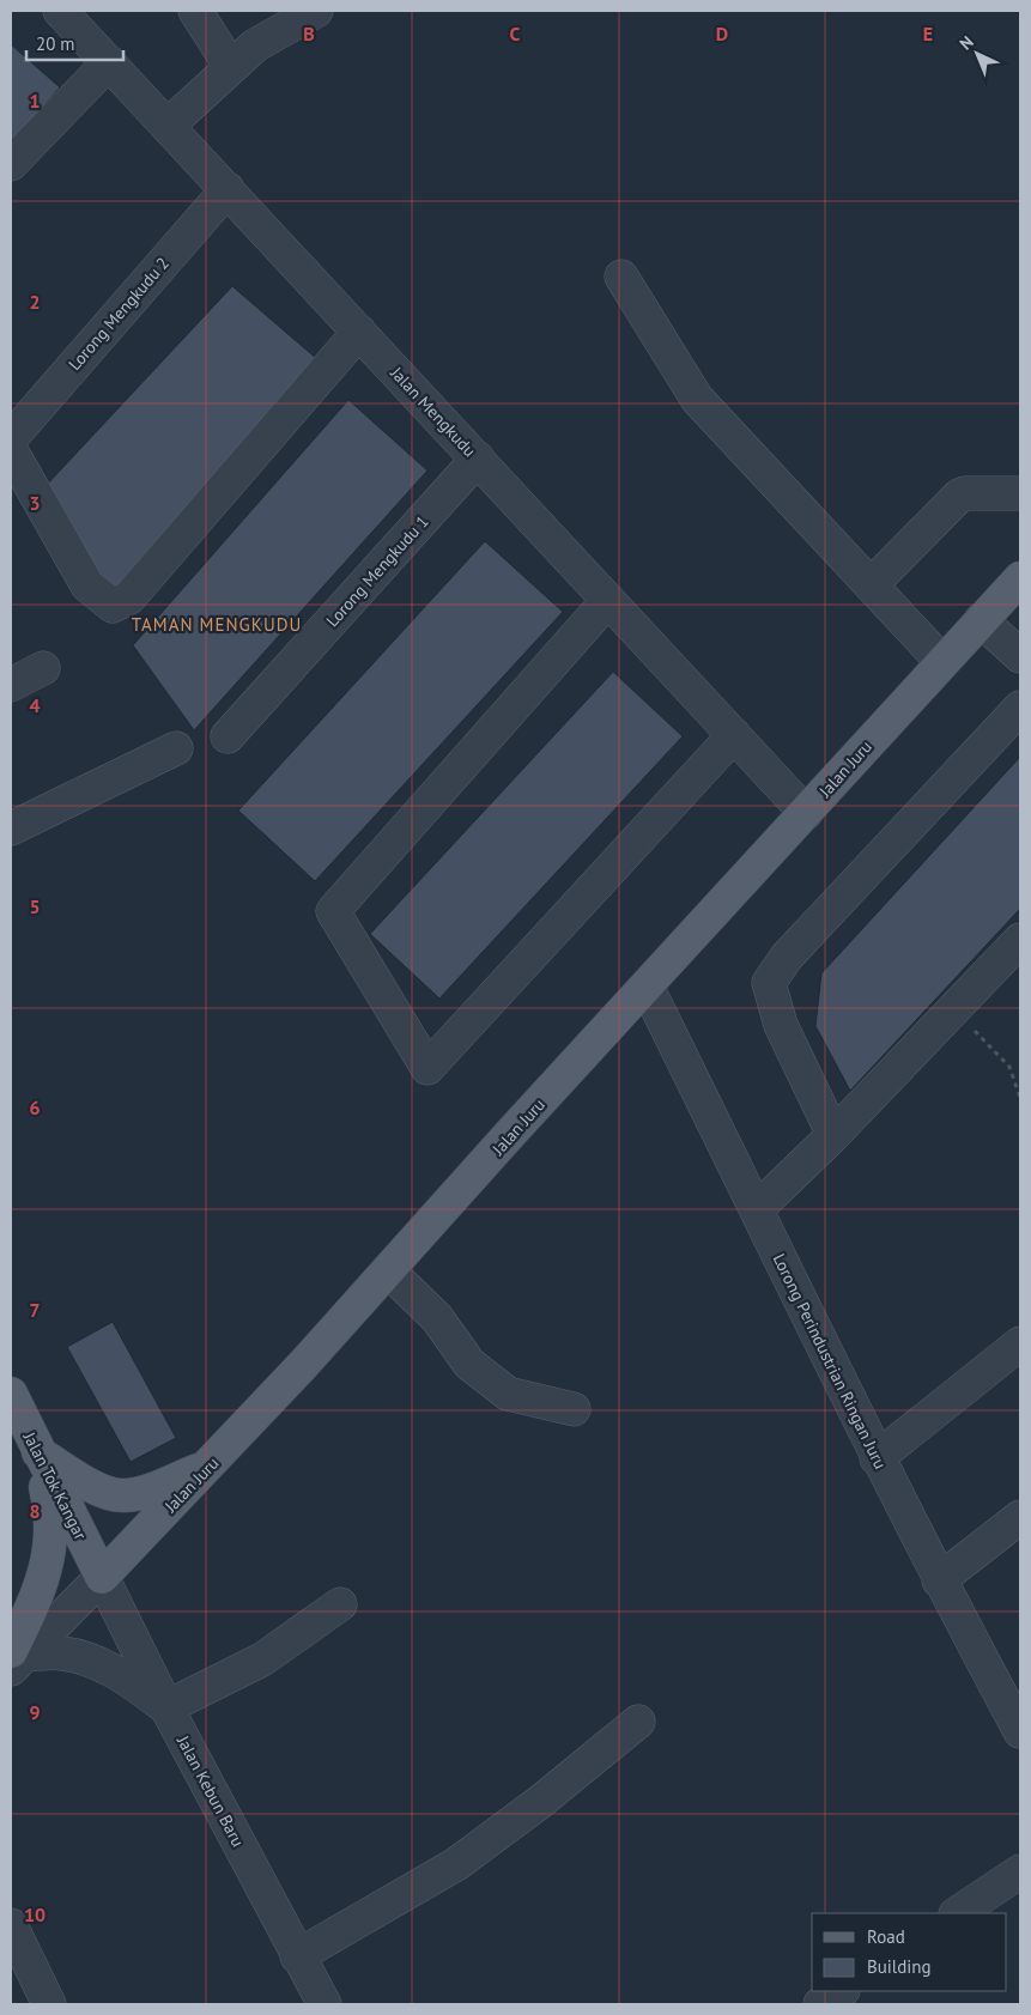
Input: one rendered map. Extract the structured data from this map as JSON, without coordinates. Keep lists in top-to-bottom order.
{
  "streets": {
    "main road": ["Jalan Juru", "Jalan Tok Kangar"],
    "street": [
      "Lorong Mengkudu 2",
      "Jalan Mengkudu",
      "Lorong Mengkudu 1",
      "Lorong Perindustrian Ringan Juru",
      "Jalan Kebun Baru"
    ]
  },
  "crossings": [
    ["Lorong Mengkudu 2", "Jalan Mengkudu"],
    ["Jalan Mengkudu", "Lorong Mengkudu 1"],
    ["Jalan Mengkudu", "Jalan Juru"],
    ["Jalan Juru", "Lorong Perindustrian Ringan Juru"],
    ["Jalan Juru", "Jalan Tok Kangar"],
    ["Jalan Juru", "Jalan Kebun Baru"],
    ["Jalan Tok Kangar", "Jalan Kebun Baru"]
  ],
  "districts": ["TAMAN MENGKUDU"],
  "legend": ["Road", "Building"],
  "scale_bar": "20 m",
  "north": "top left",
  "grid": {
    "columns": [
      "B",
      "C",
      "D",
      "E"
    ],
    "rows": [
      "1",
      "2",
      "3",
      "4",
      "5",
      "6",
      "7",
      "8",
      "9",
      "10"
    ]
  }
}
